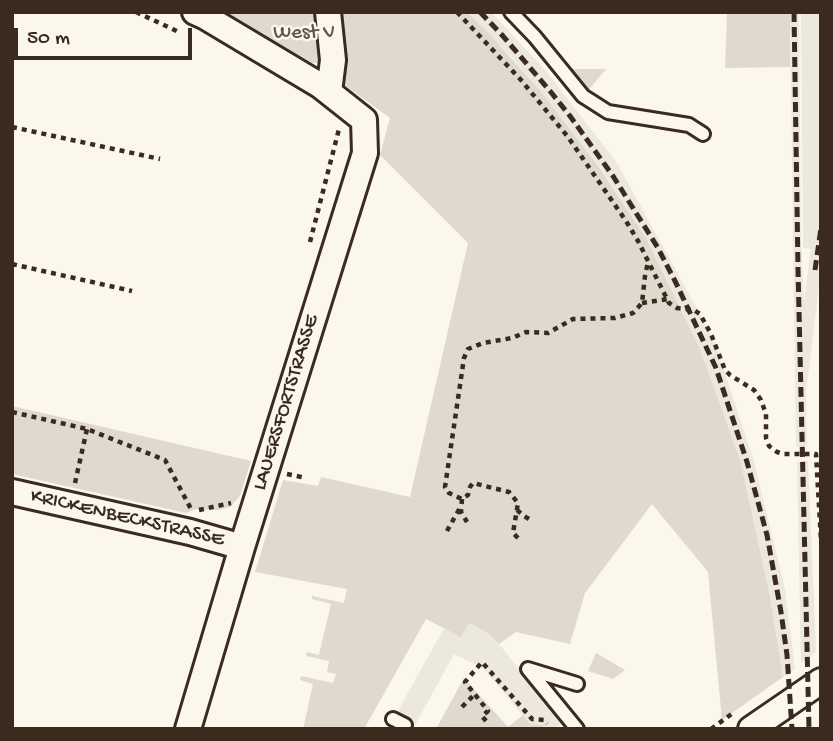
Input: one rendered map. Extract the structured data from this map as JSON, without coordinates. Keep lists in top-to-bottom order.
{
  "streets": {
    "street": ["LAUERSFORTSTRASSE", "KRICKENBECKSTRASSE"]
  },
  "crossings": [
    ["LAUERSFORTSTRASSE", "KRICKENBECKSTRASSE"]
  ],
  "parks": ["West V"],
  "scale_bar": "50 m"
}
